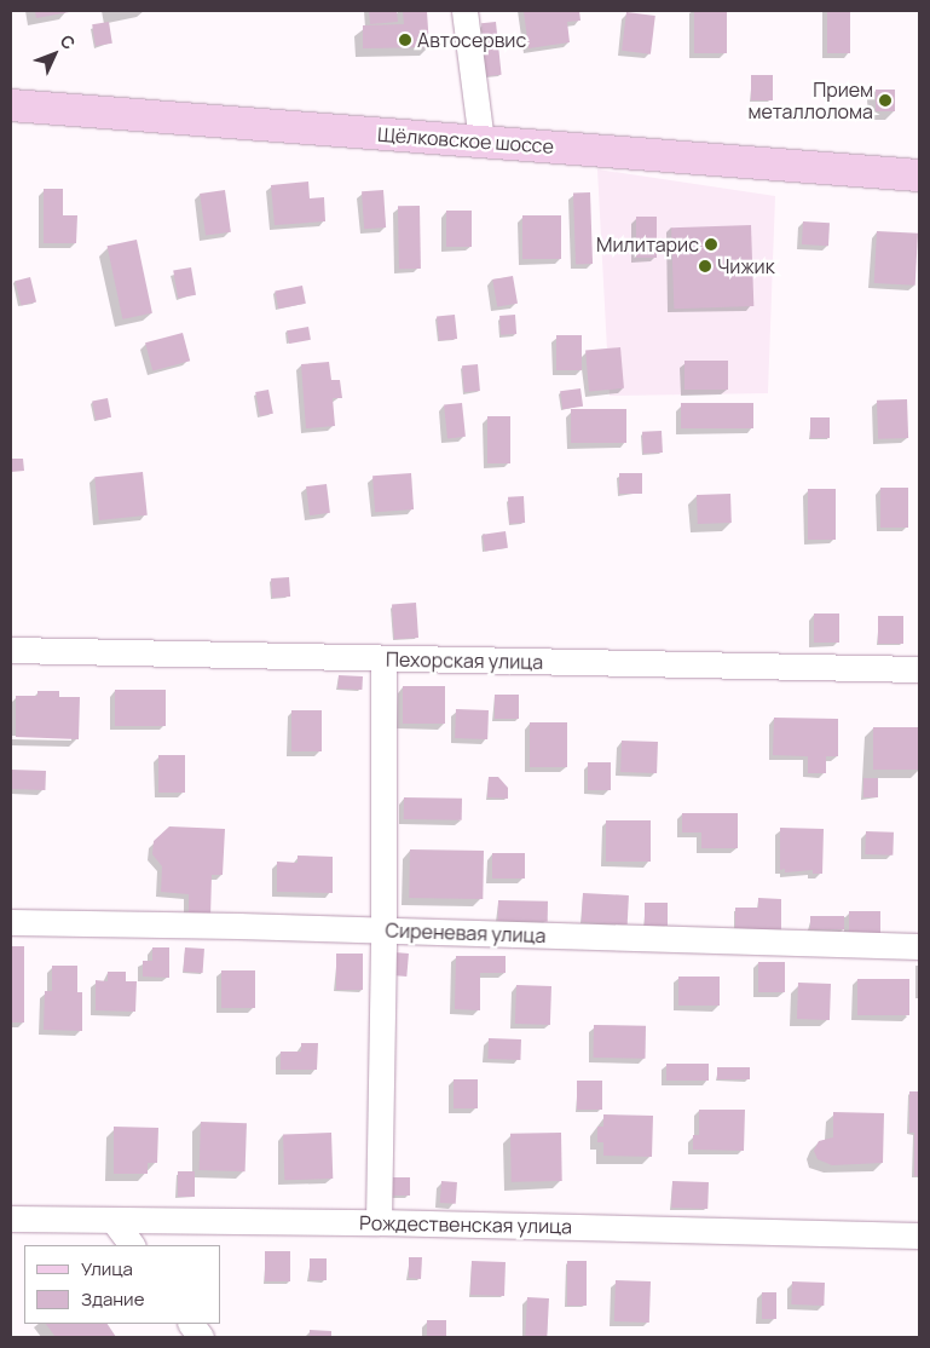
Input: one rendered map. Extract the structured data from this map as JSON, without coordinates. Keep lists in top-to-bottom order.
{
  "streets": {
    "main road": ["Щёлковское шоссе"],
    "street": ["Пехорская улица", "Сиреневая улица", "Рождественская улица"]
  },
  "places": [
    "Автосервис",
    "Прием металлолома",
    "Милитарис",
    "Чижик"
  ],
  "legend": ["Улица", "Здание"],
  "north": "top right"
}
